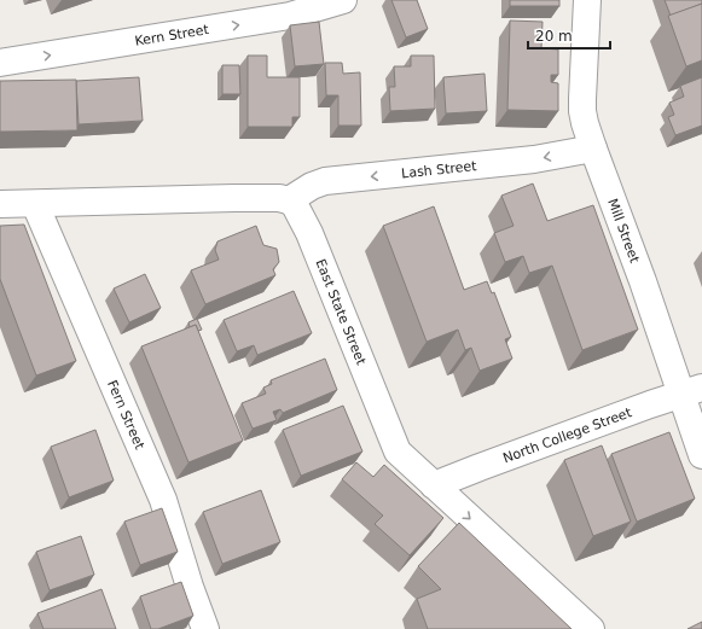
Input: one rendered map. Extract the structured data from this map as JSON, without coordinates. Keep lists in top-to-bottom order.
{
  "streets": {
    "street": [
      "Kern Street",
      "Lash Street",
      "Mill Street",
      "East State Street",
      "Fern Street",
      "North College Street"
    ]
  },
  "crossings": [
    ["Lash Street", "Mill Street"],
    ["Lash Street", "East State Street"],
    ["Mill Street", "North College Street"],
    ["East State Street", "North College Street"]
  ],
  "one_way": ["Lash Street", "East State Street"],
  "scale_bar": "20 m"
}
